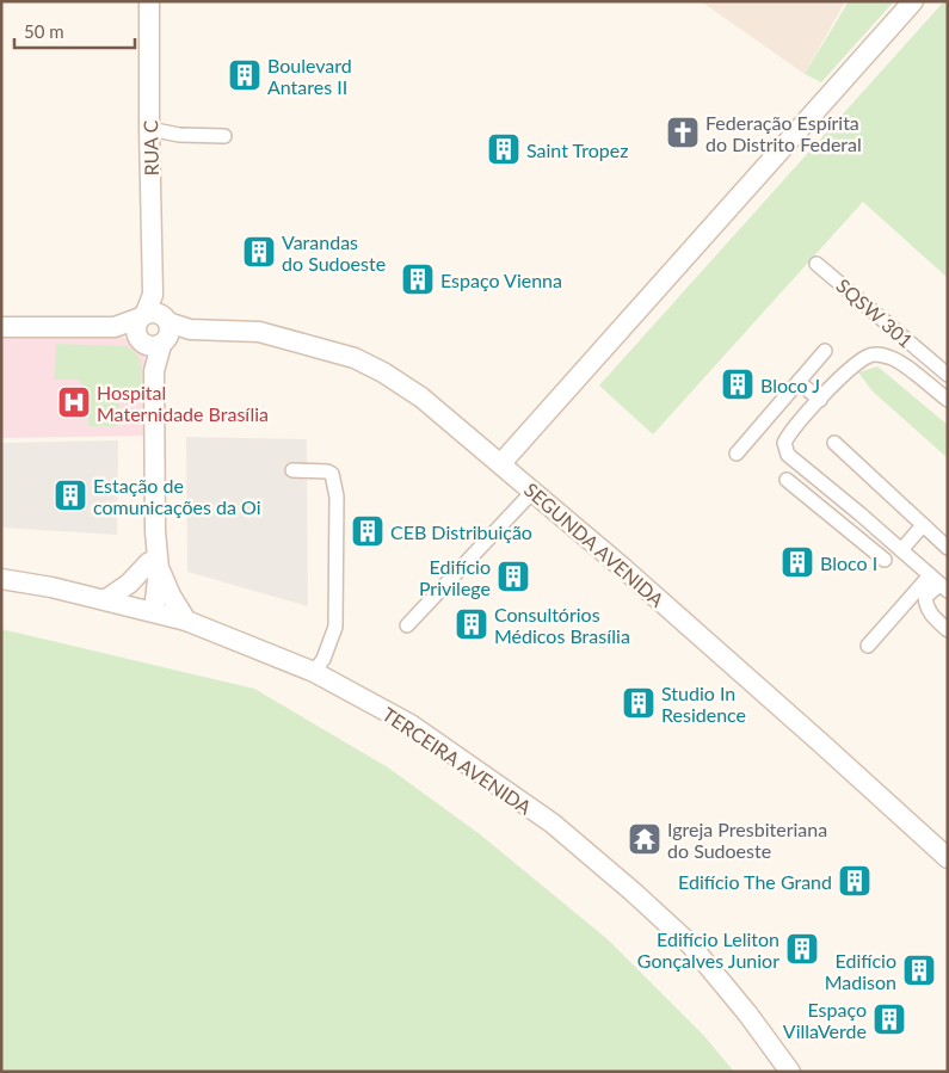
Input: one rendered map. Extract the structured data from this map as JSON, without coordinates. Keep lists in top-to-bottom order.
{
  "streets": {
    "street": [
      "RUA C",
      "SQSW 301",
      "SEGUNDA AVENIDA",
      "TERCEIRA AVENIDA"
    ]
  },
  "crossings": [
    ["RUA C", "SEGUNDA AVENIDA"],
    ["RUA C", "TERCEIRA AVENIDA"]
  ],
  "places": {
    "building": [
      "Boulevard Antares II",
      "Saint Tropez",
      "Varandas do Sudoeste",
      "Espaço Vienna",
      "Bloco J",
      "Estação de comunicações da Oi",
      "CEB Distribuição",
      "Bloco I",
      "Edifício Privilege",
      "Consultórios Médicos Brasília",
      "Studio In Residence",
      "Edifício The Grand",
      "Edifício Leliton Gonçalves Junior",
      "Edifício Madison",
      "Espaço VillaVerde"
    ],
    "church": ["Federação Espírita do Distrito Federal"],
    "hospital": ["Hospital Maternidade Brasília"],
    "temple": ["Igreja Presbiteriana do Sudoeste"]
  },
  "scale_bar": "50 m"
}
